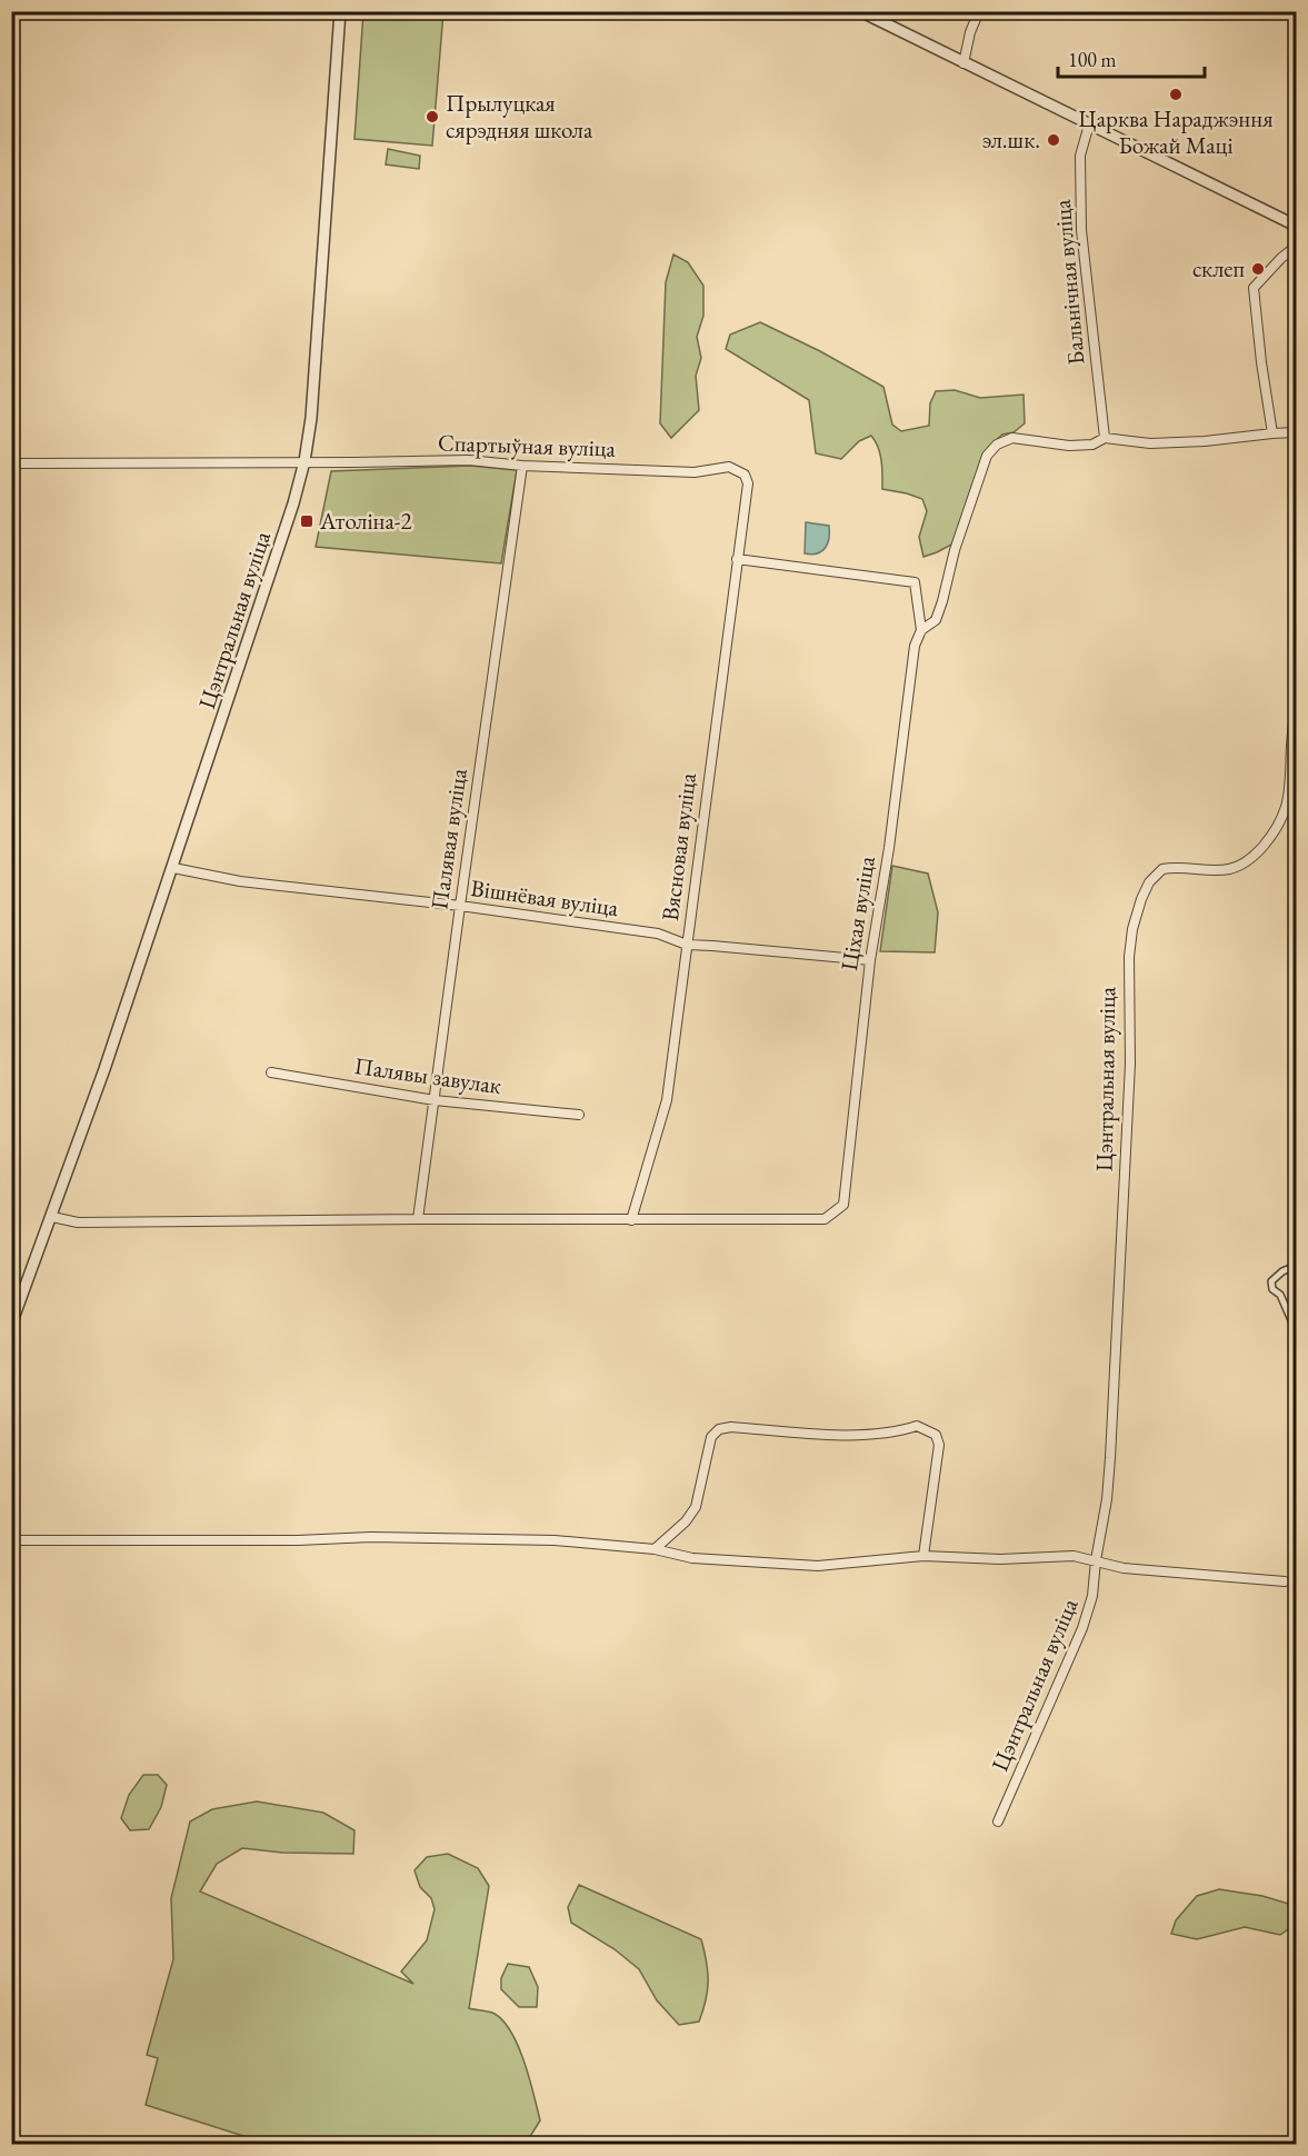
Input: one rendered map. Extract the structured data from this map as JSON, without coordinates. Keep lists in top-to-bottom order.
{
  "streets": {
    "street": [
      "Бальнічная вуліца",
      "Спартыўная вуліца",
      "Цэнтральная вуліца",
      "Палявая вуліца",
      "Вясновая вуліца",
      "Вішнёвая вуліца",
      "Ціхая вуліца",
      "Палявы завулак"
    ]
  },
  "crossings": [
    ["Спартыўная вуліца", "Цэнтральная вуліца"],
    ["Спартыўная вуліца", "Палявая вуліца"],
    ["Спартыўная вуліца", "Вясновая вуліца"],
    ["Цэнтральная вуліца", "Вішнёвая вуліца"],
    ["Палявая вуліца", "Вішнёвая вуліца"],
    ["Палявая вуліца", "Палявы завулак"],
    ["Вясновая вуліца", "Вішнёвая вуліца"],
    ["Вясновая вуліца", "Ціхая вуліца"],
    ["Вішнёвая вуліца", "Ціхая вуліца"]
  ],
  "places": {
    "other": [
      "Царква Нараджэння Божай Маці",
      "Прылуцкая сярэдняя школа",
      "эл.шк.",
      "склеп"
    ],
    "transit": ["Атоліна-2"]
  },
  "scale_bar": "100 m"
}
